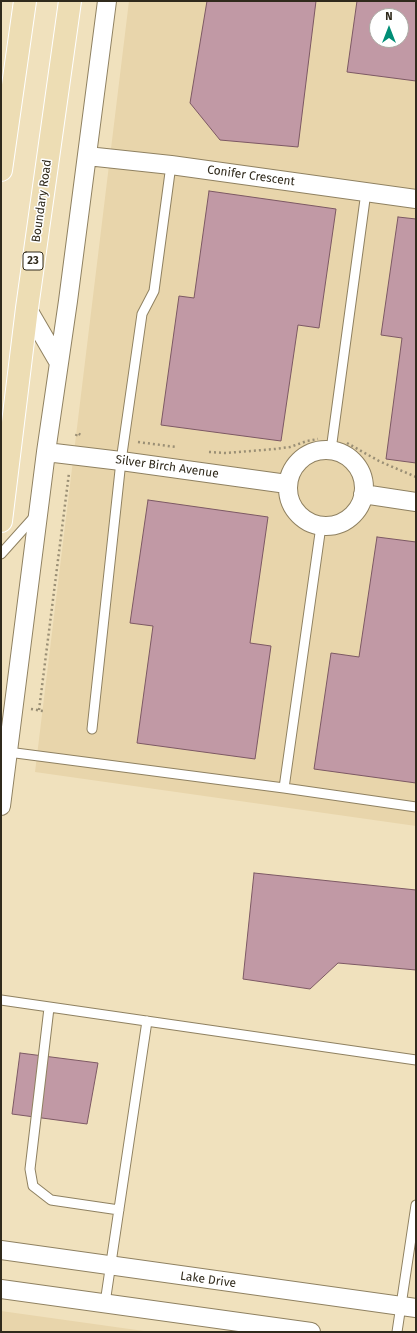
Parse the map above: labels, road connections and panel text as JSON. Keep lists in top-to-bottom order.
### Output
{
  "streets": {
    "main road": ["Boundary Road", "23"],
    "street": ["Conifer Crescent", "Silver Birch Avenue", "Lake Drive"]
  },
  "north": "top"
}
